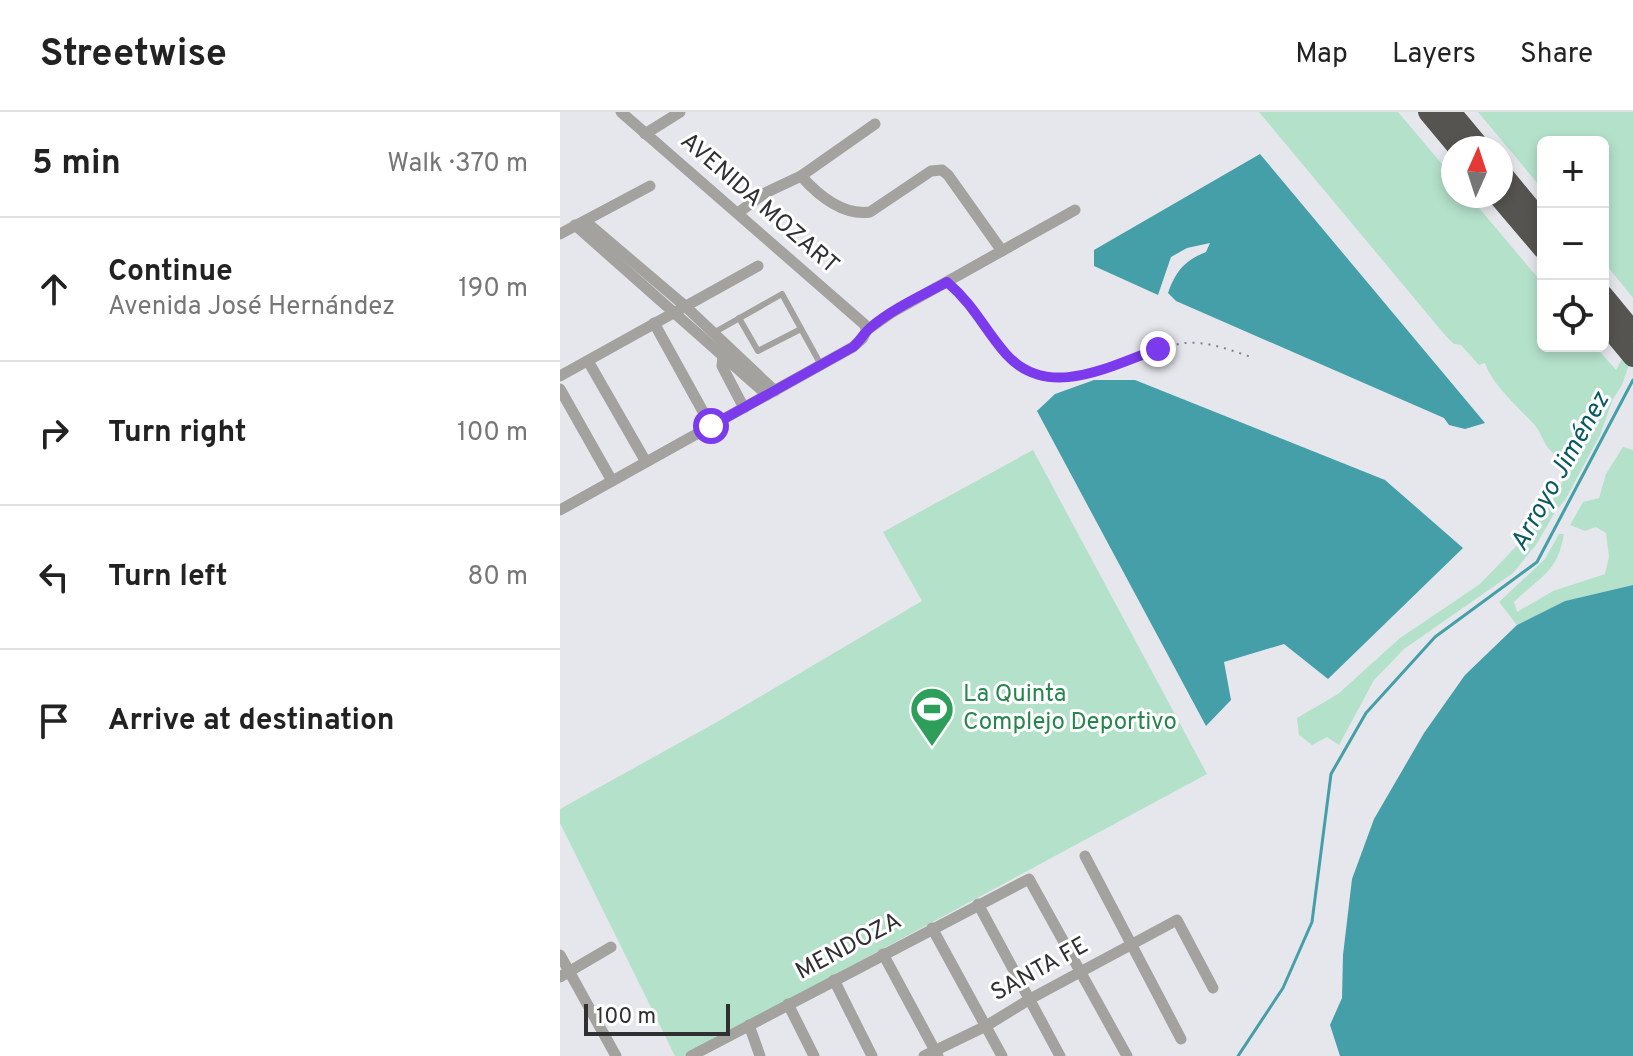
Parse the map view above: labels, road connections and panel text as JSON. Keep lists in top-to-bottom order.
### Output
{
  "streets": {
    "street": ["AVENIDA MOZART", "MENDOZA", "SANTA FE"]
  },
  "crossings": [
    ["MENDOZA", "SANTA FE"]
  ],
  "water": ["Arroyo Jiménez"],
  "places": {
    "sports": ["La Quinta Complejo Deportivo"]
  },
  "scale_bar": "100 m",
  "north": "top",
  "page": {
    "header": "Streetwise",
    "nav": ["Map", "Layers", "Share"],
    "heading": ["5 min", "Walk · 370 m"],
    "map_buttons": ["+", "−"],
    "list": [
      ["Continue", "Avenida José Hernández", "190 m"],
      ["Turn right", "100 m"],
      ["Turn left", "80 m"],
      "Arrive at destination"
    ],
    "scale": "100 m"
  }
}
